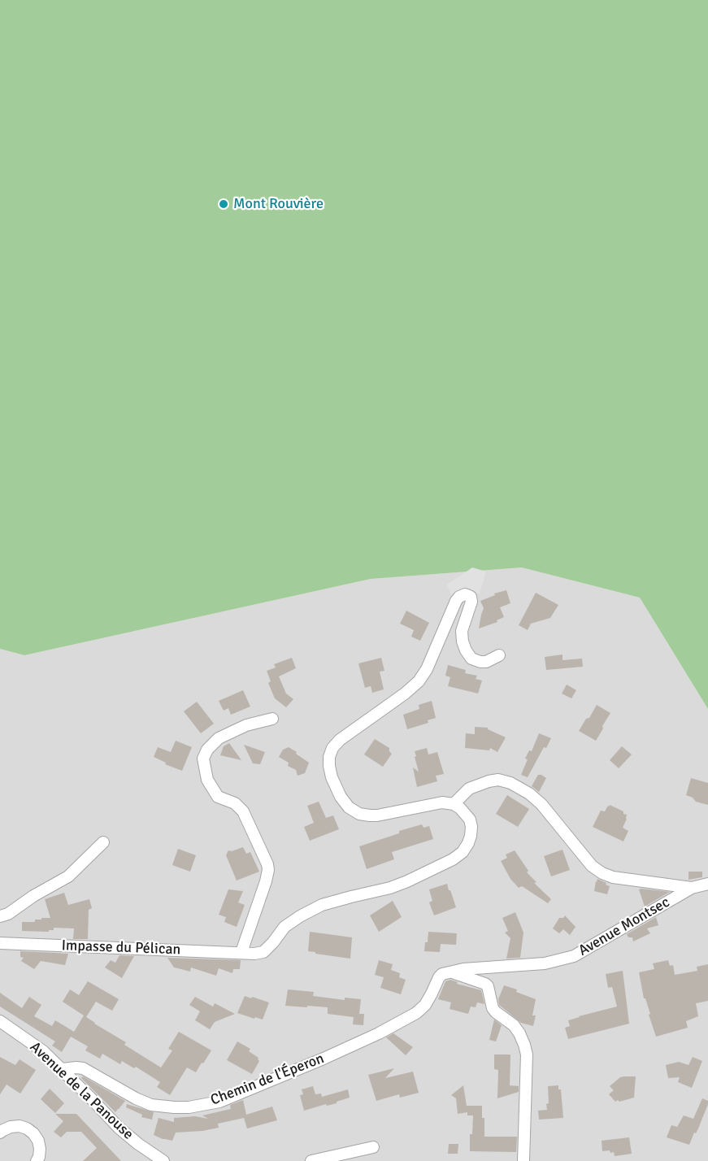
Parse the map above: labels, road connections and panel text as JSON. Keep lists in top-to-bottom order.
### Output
{
  "streets": {
    "street": [
      "Avenue Montsec",
      "Impasse du Pélican",
      "Chemin de l'Éperon",
      "Avenue de la Panouse"
    ]
  },
  "crossings": [
    ["Avenue Montsec", "Chemin de l'Éperon"],
    ["Chemin de l'Éperon", "Avenue de la Panouse"]
  ],
  "places": ["Mont Rouvière"]
}
